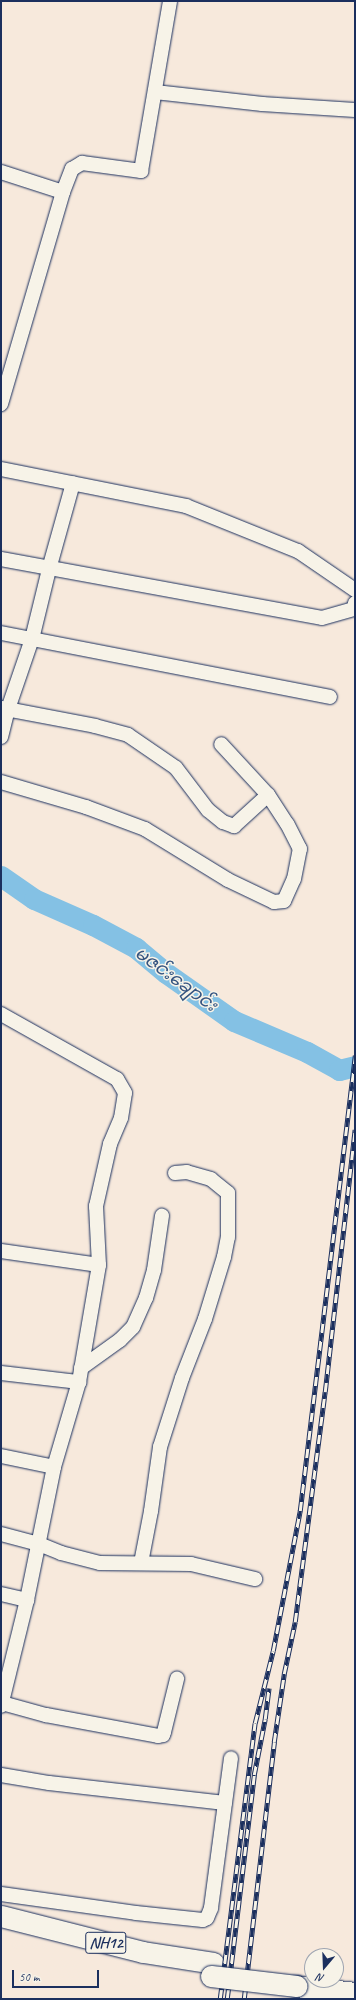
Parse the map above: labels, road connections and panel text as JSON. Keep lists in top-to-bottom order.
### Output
{
  "streets": {
    "highway": ["NH12"]
  },
  "water": ["မဇင်းချောင်း"],
  "scale_bar": "50 m",
  "north": "bottom"
}
